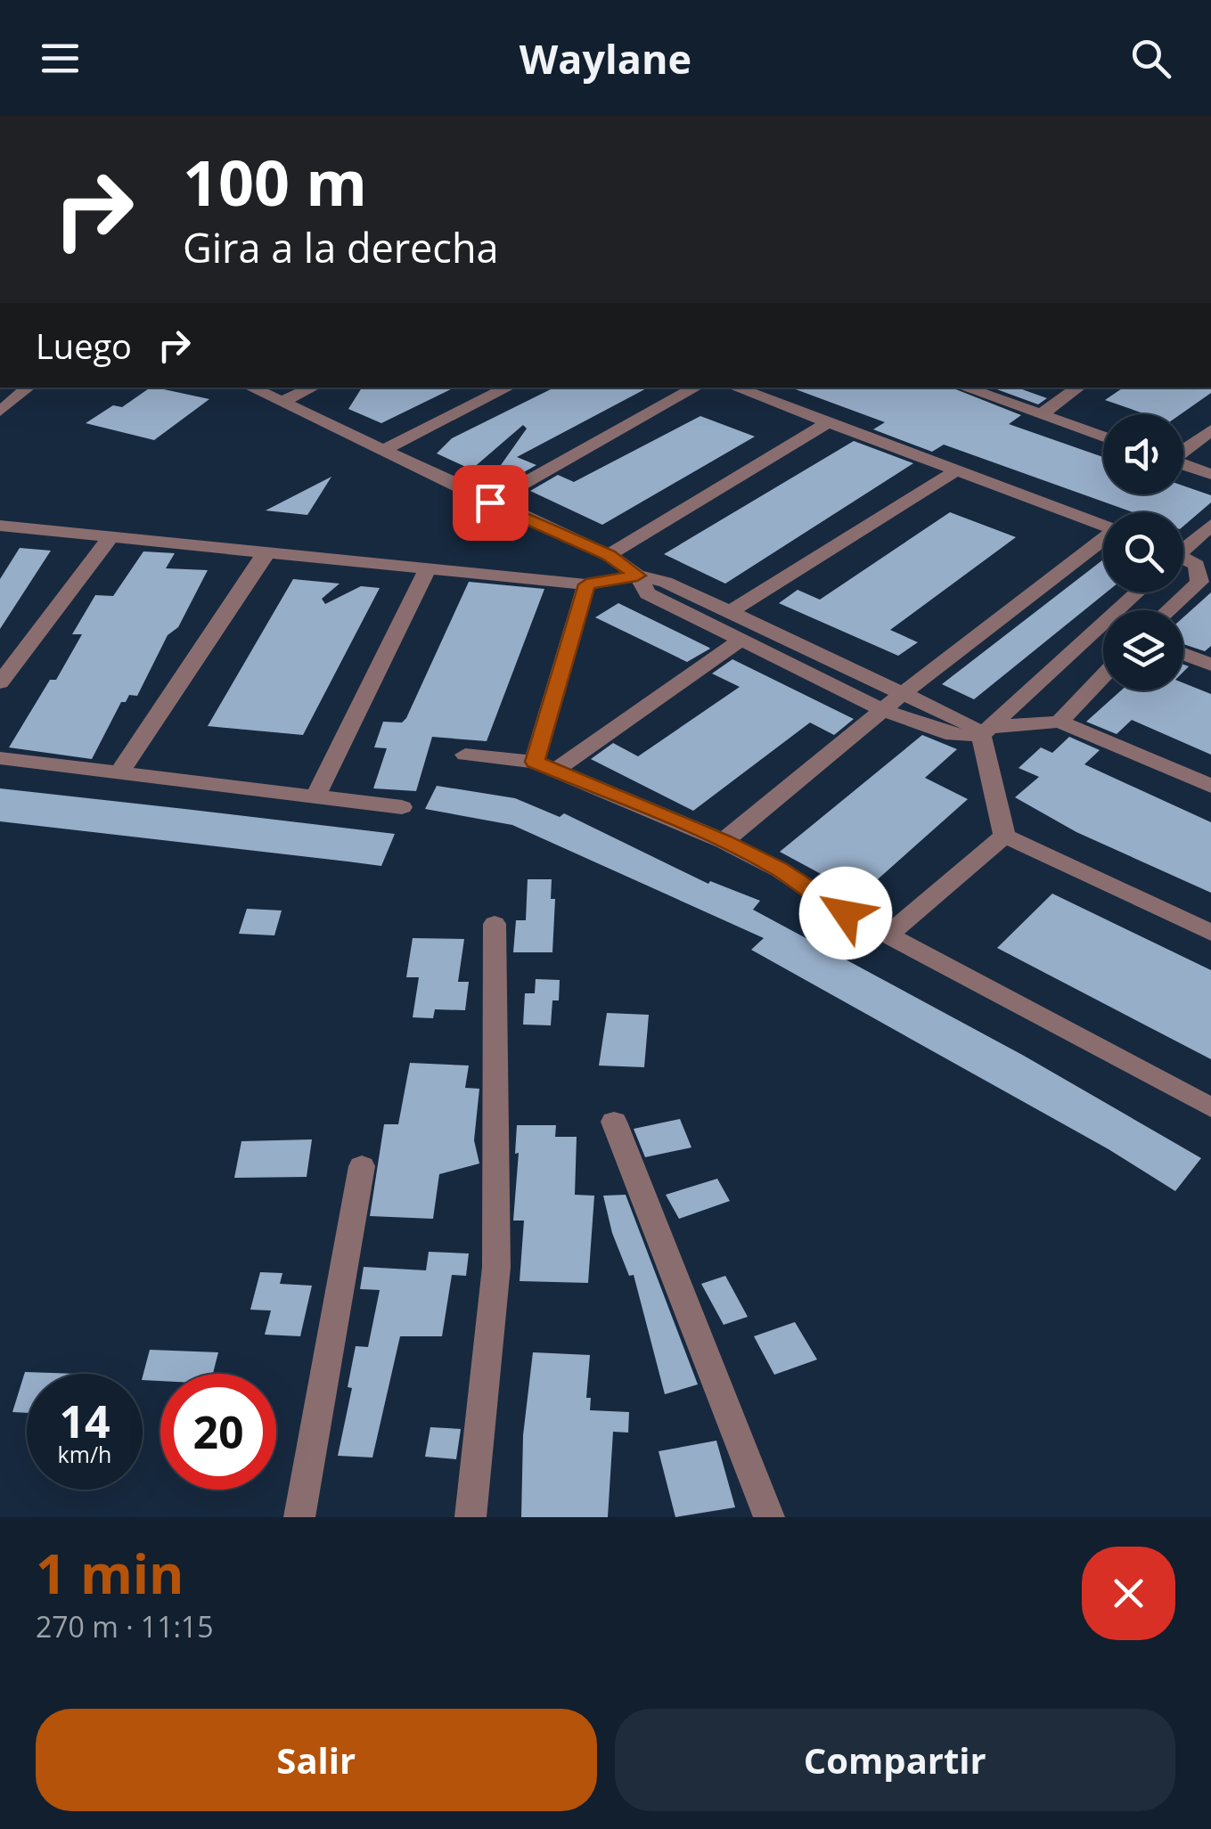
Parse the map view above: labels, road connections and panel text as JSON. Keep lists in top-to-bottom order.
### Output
{
  "page": {
    "header": "Waylane",
    "turn": ["100 m", "Gira a la derecha"],
    "then": "Luego",
    "speed": "14 km/h",
    "limit": "20",
    "heading": ["1 min", "270 m · 11:15"],
    "buttons": ["Salir", "Compartir"]
  }
}
